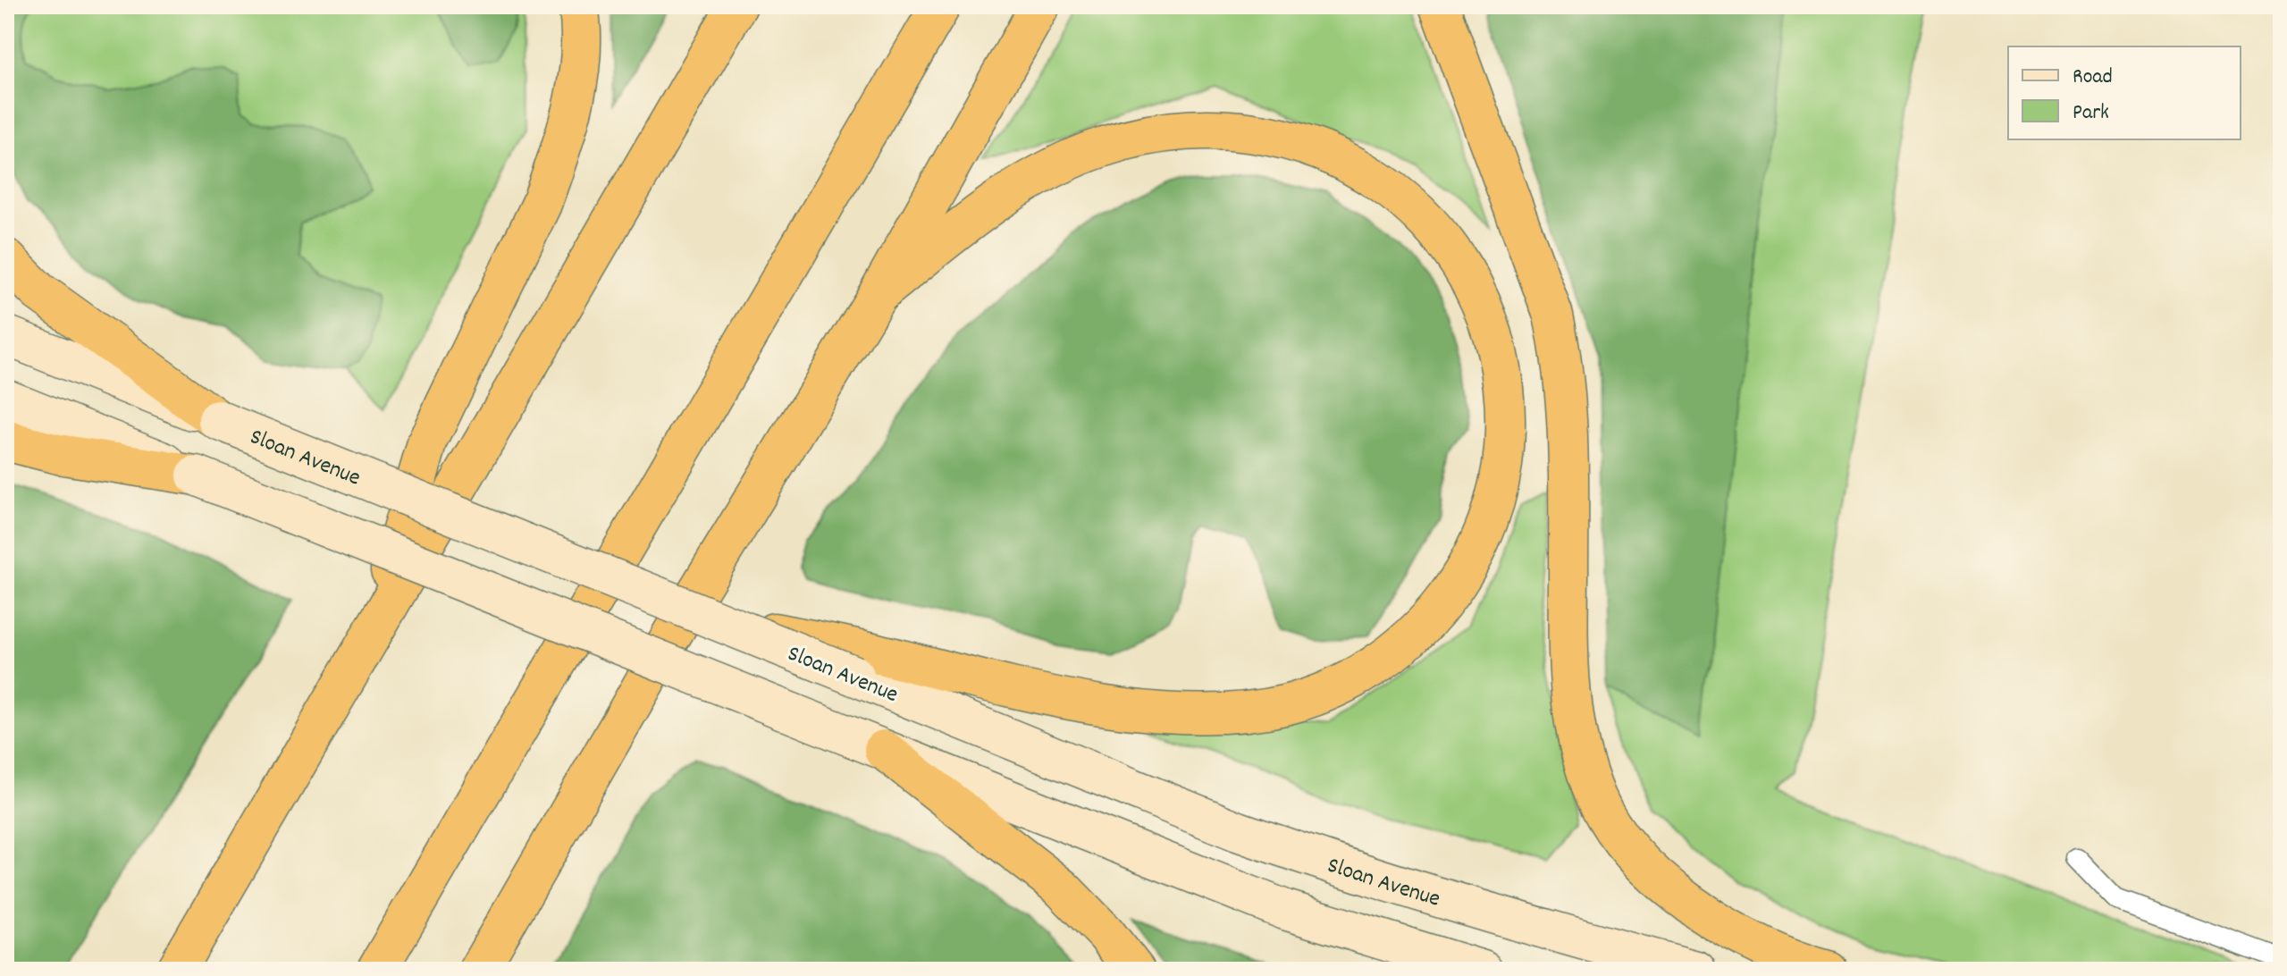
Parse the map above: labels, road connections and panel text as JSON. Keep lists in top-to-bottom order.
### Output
{
  "streets": {
    "main road": ["Sloan Avenue"]
  },
  "legend": ["Road", "Park"]
}
